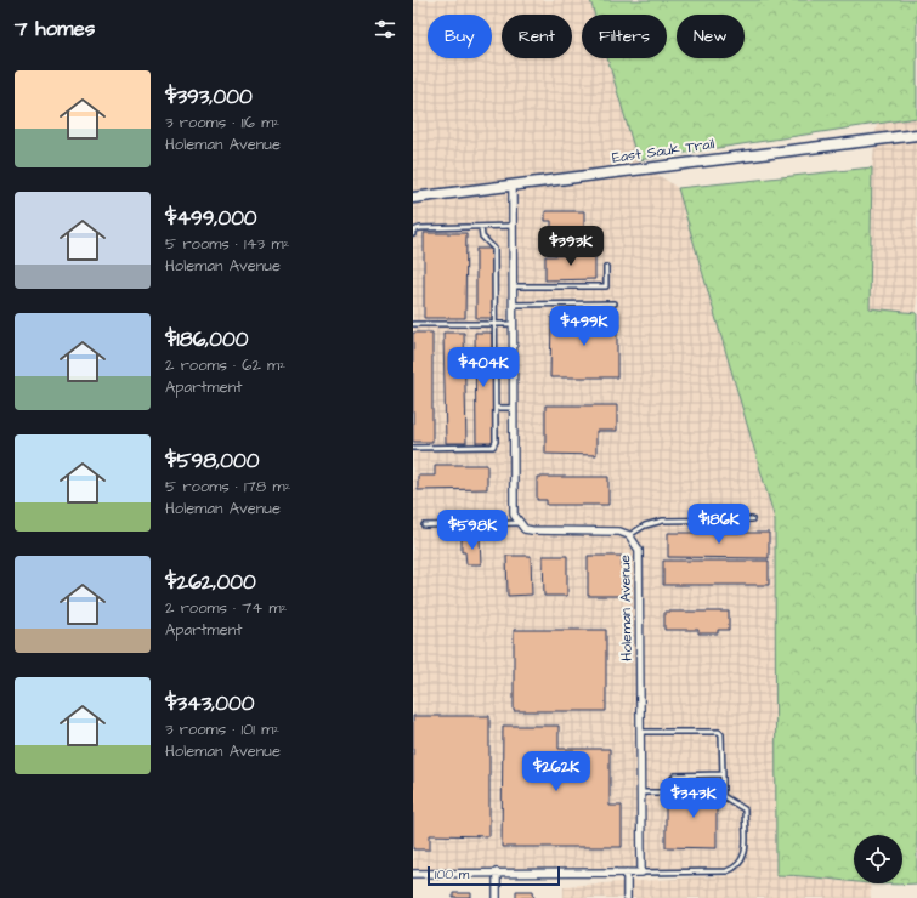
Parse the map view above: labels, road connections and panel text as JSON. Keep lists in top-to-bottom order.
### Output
{
  "streets": {
    "main road": ["East Sauk Trail"],
    "street": ["Holeman Avenue"]
  },
  "scale_bar": "100 m",
  "page": {
    "heading": "7 homes",
    "chip": [
      "Buy",
      "Rent",
      "Filters",
      "New"
    ],
    "list": [
      {
        "name": "$393,000",
        "note": "3 rooms · 116 m² · Holeman Avenue"
      },
      {
        "name": "$499,000",
        "note": "5 rooms · 143 m² · Holeman Avenue"
      },
      {
        "name": "$186,000",
        "note": "2 rooms · 62 m² · Apartment"
      },
      {
        "name": "$598,000",
        "note": "5 rooms · 178 m² · Holeman Avenue"
      },
      {
        "name": "$262,000",
        "note": "2 rooms · 74 m² · Apartment"
      },
      {
        "name": "$343,000",
        "note": "3 rooms · 101 m² · Holeman Avenue"
      }
    ],
    "price": [
      "$393K",
      "$499K",
      "$404K",
      "$186K",
      "$598K",
      "$262K",
      "$343K"
    ],
    "scale": "100 m"
  }
}
